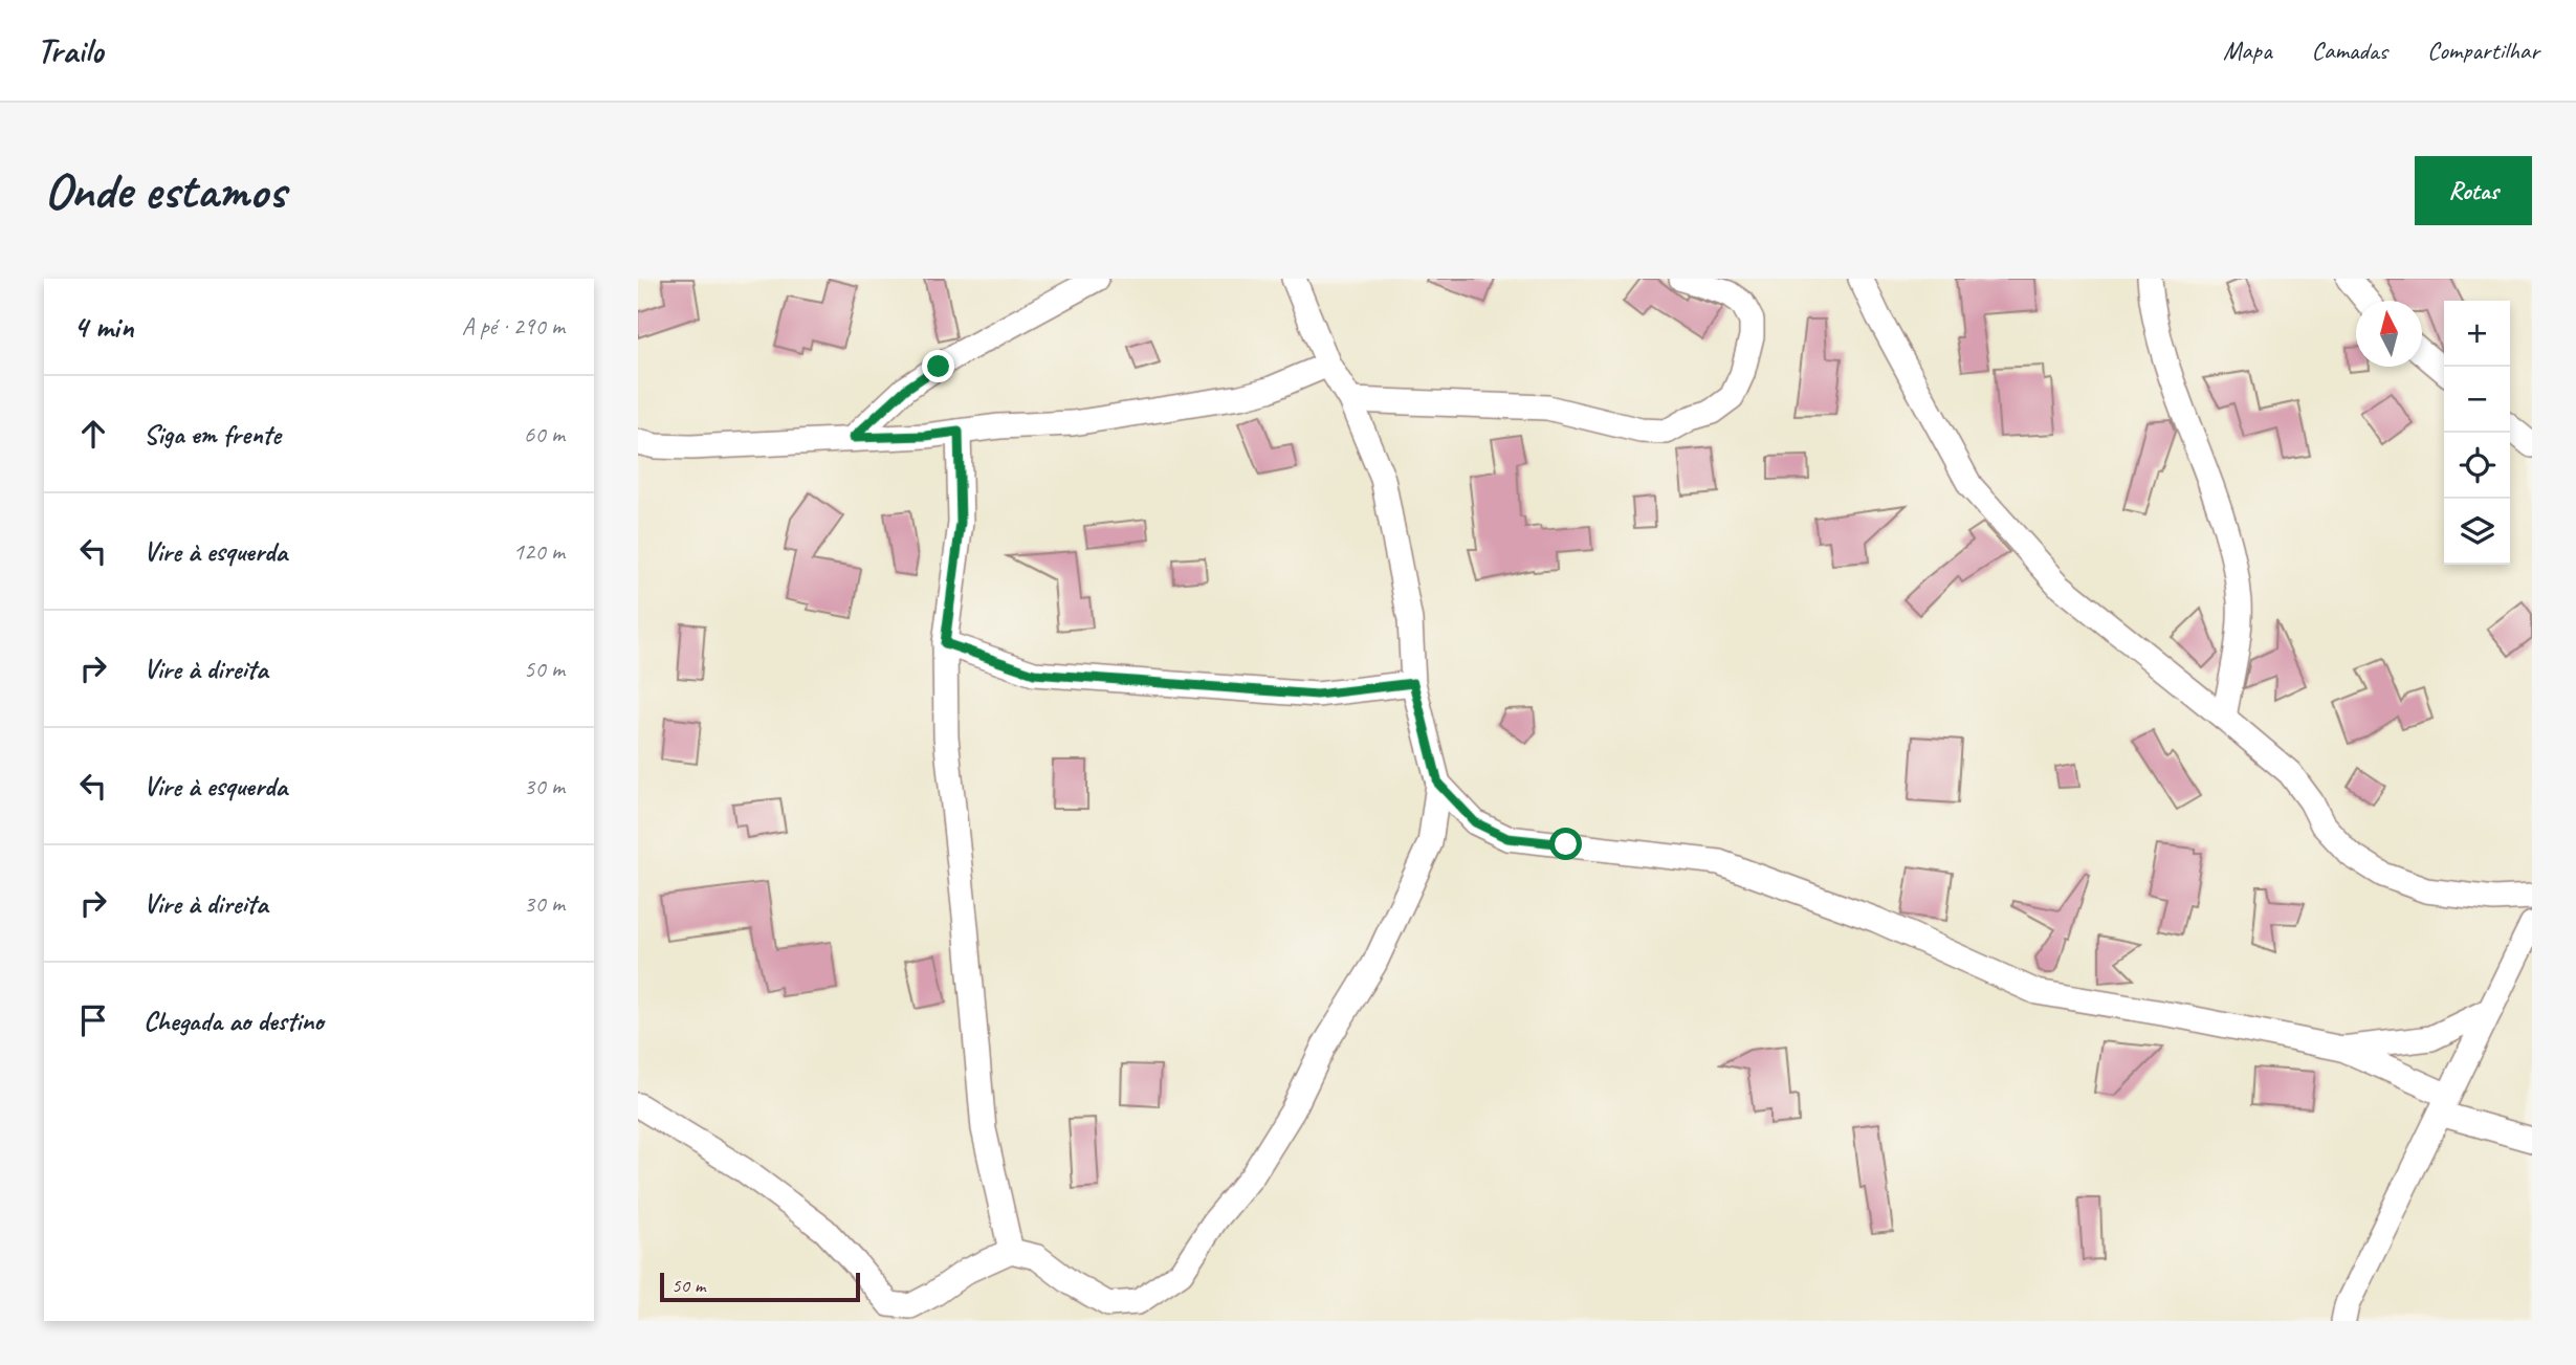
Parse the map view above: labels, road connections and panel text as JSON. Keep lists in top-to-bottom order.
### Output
{
  "scale_bar": "50 m",
  "north": "top",
  "page": {
    "header": "Trailo",
    "nav": ["Mapa", "Camadas", "Compartilhar"],
    "buttons": "Rotas",
    "title": "Onde estamos",
    "heading": ["4 min", "A pé · 290 m"],
    "map_buttons": ["+", "−"],
    "list": [
      ["Siga em frente", "60 m"],
      ["Vire à esquerda", "120 m"],
      ["Vire à direita", "50 m"],
      ["Vire à esquerda", "30 m"],
      ["Vire à direita", "30 m"],
      "Chegada ao destino"
    ],
    "scale": "50 m"
  }
}
